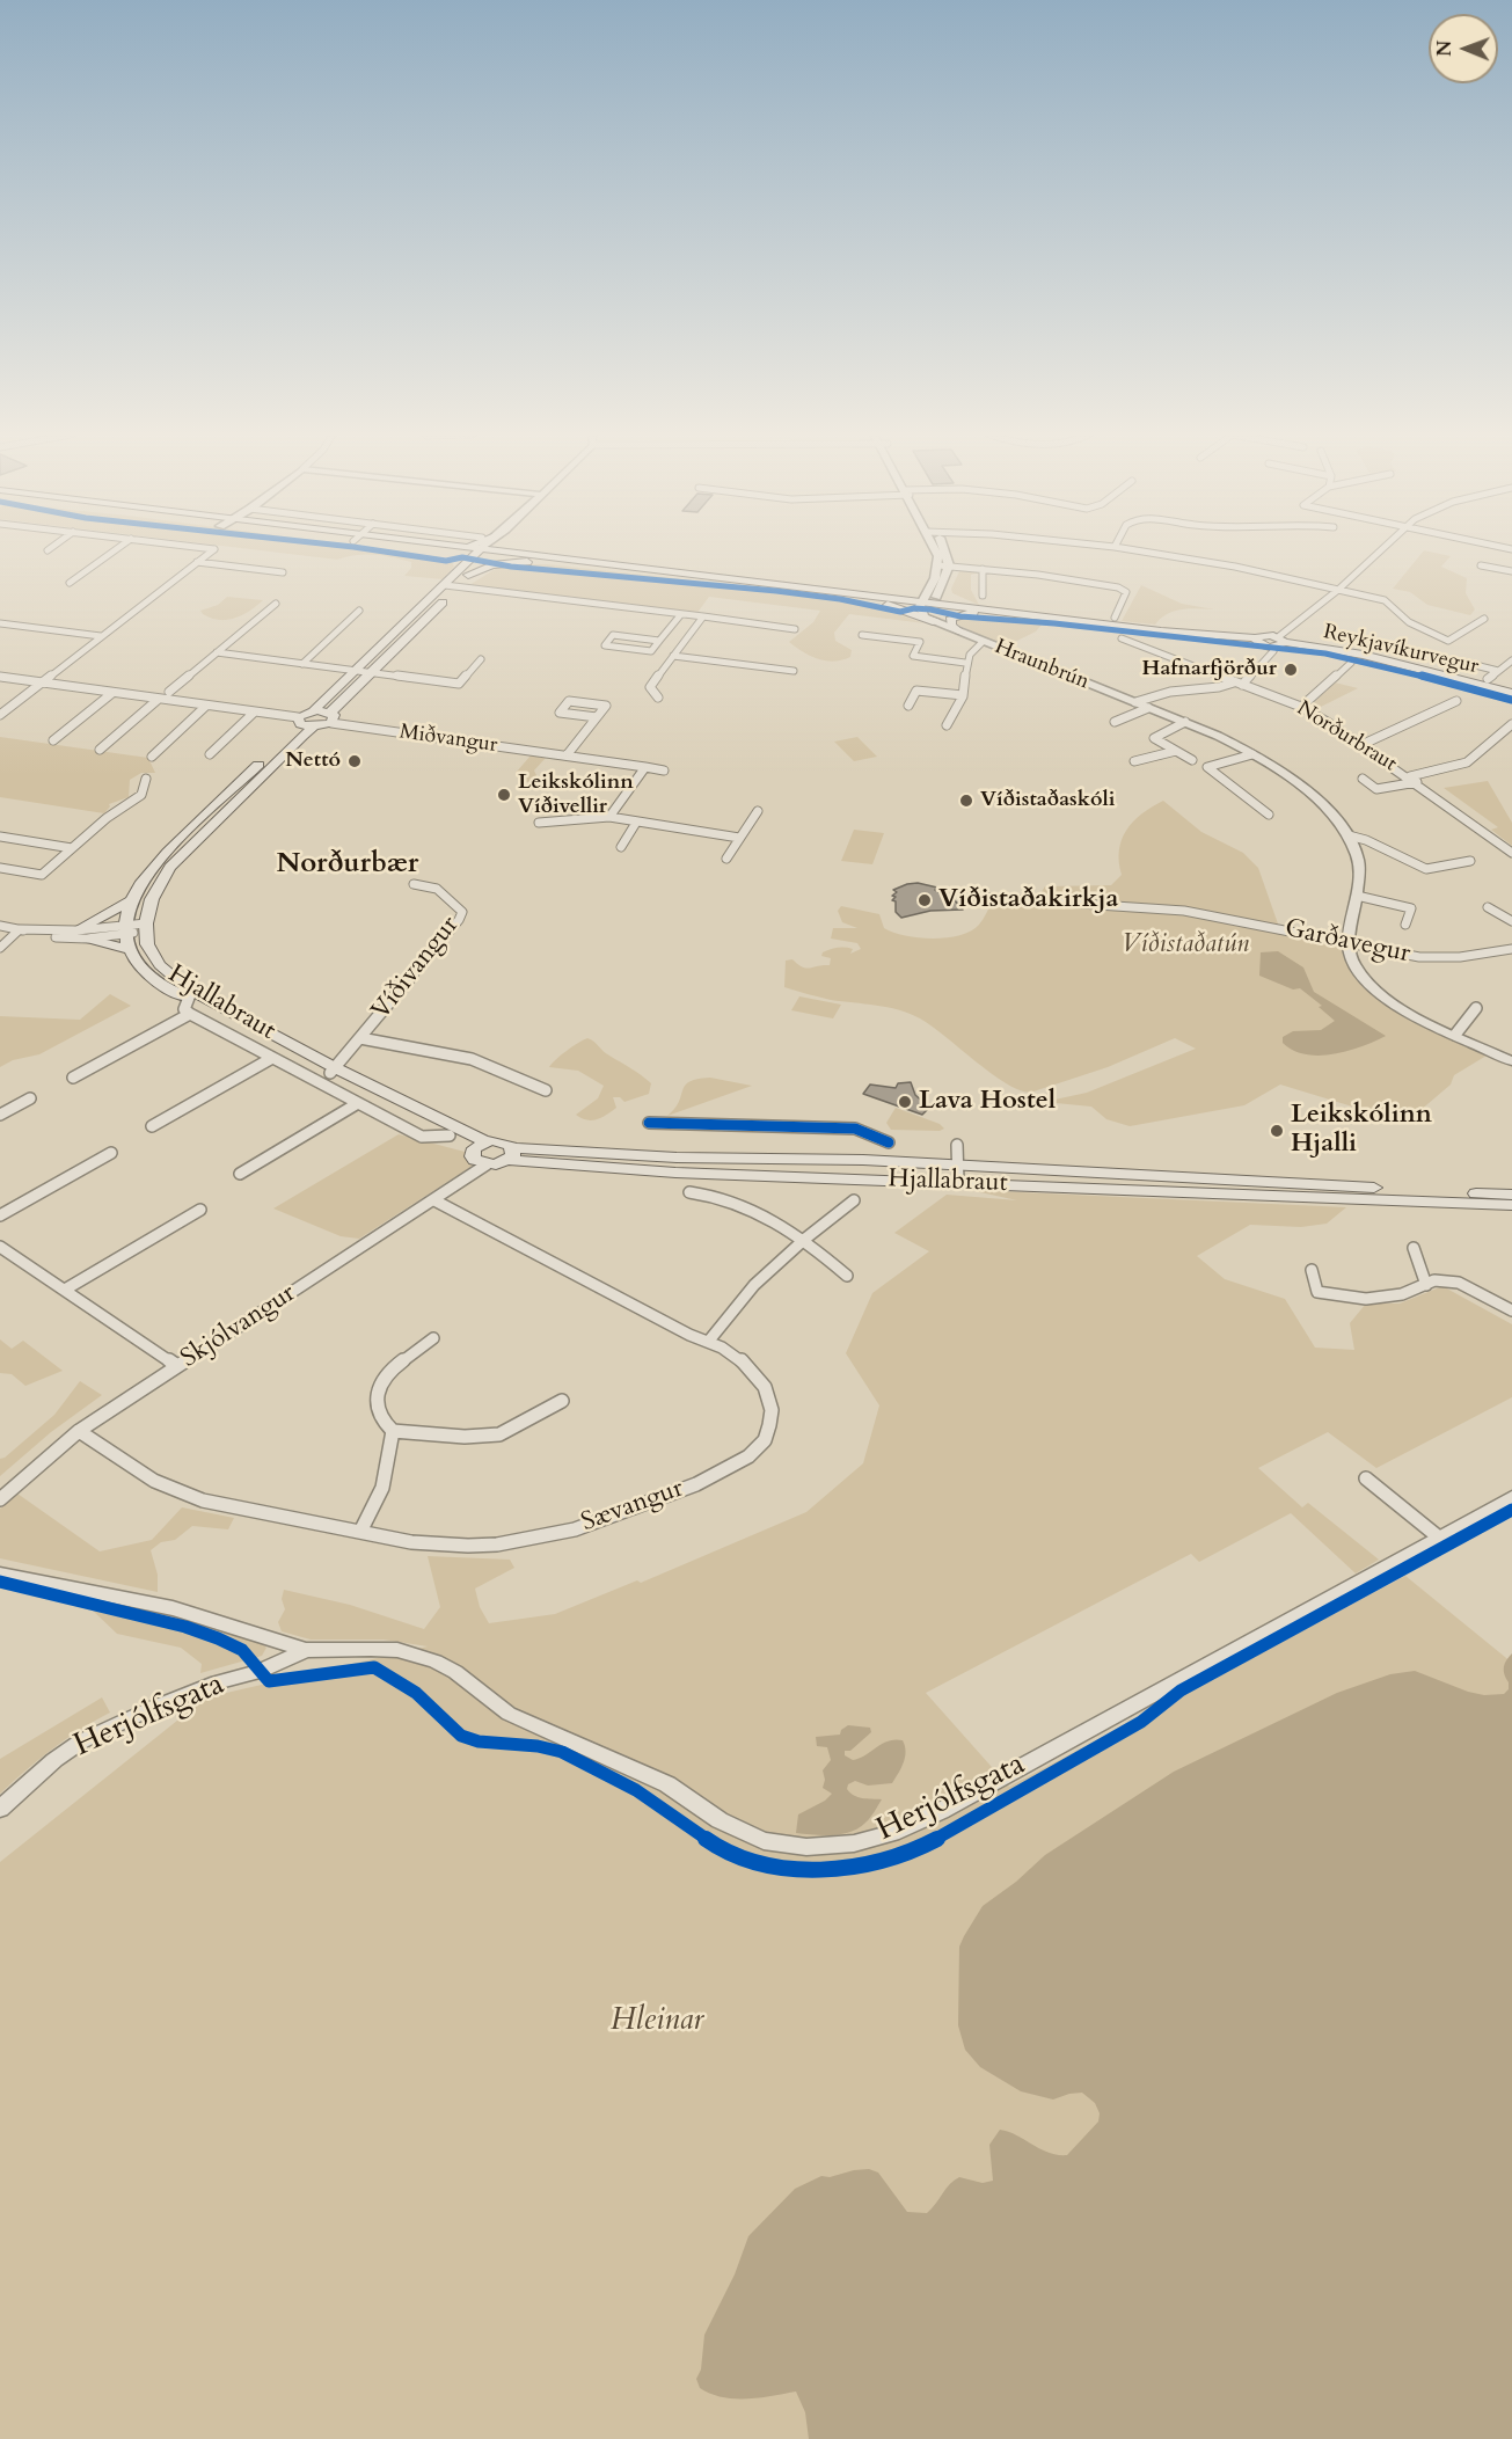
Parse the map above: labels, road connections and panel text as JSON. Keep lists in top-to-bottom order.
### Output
{
  "streets": {
    "main road": ["Reykjavíkurvegur", "Hjallabraut"],
    "street": [
      "Hraunbrún",
      "Norðurbraut",
      "Miðvangur",
      "Garðavegur",
      "Víðivangur",
      "Skjólvangur",
      "Sævangur",
      "Herjólfsgata"
    ]
  },
  "crossings": [
    ["Hraunbrún", "Norðurbraut"],
    ["Hraunbrún", "Garðavegur"],
    ["Víðivangur", "Hjallabraut"],
    ["Skjólvangur", "Sævangur"]
  ],
  "districts": ["Norðurbær"],
  "parks": ["Víðistaðatún", "Hleinar"],
  "places": [
    "Hafnarfjörður",
    "Nettó",
    "Leikskólinn Víðivellir",
    "Víðistaðaskóli",
    "Víðistaðakirkja",
    "Lava Hostel",
    "Leikskólinn Hjalli"
  ],
  "north": "left"
}
